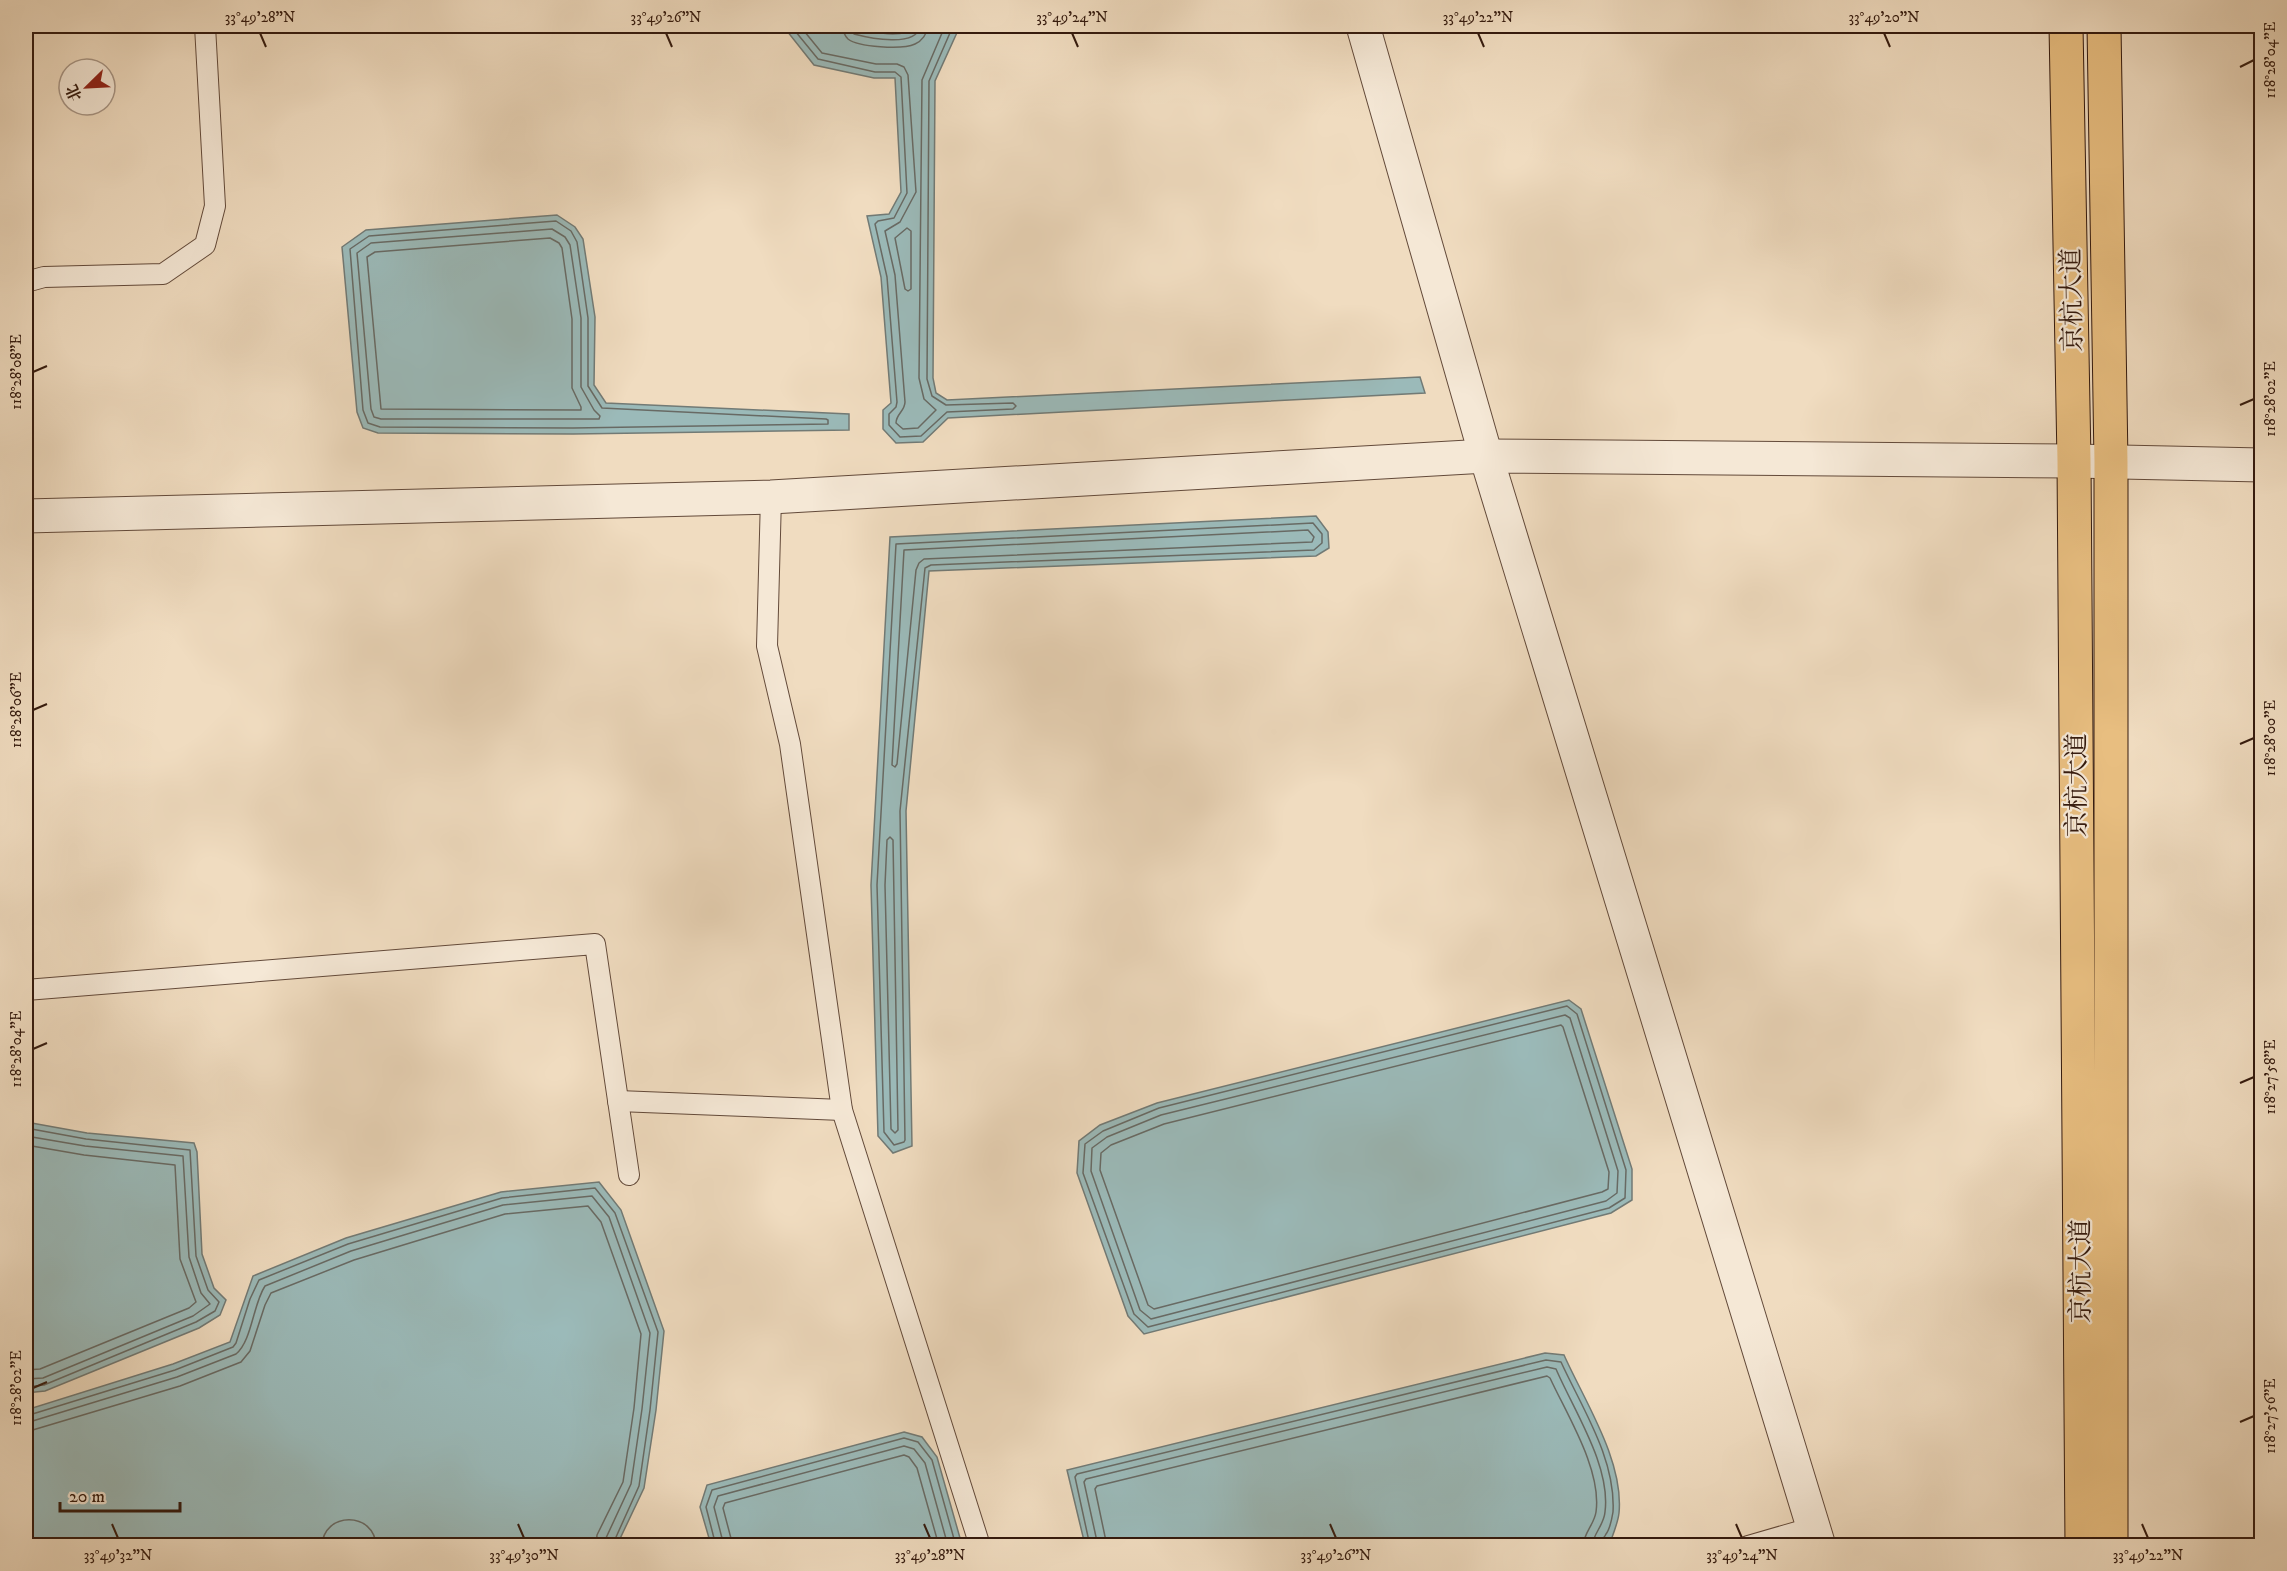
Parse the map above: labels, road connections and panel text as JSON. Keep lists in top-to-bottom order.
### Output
{
  "streets": {
    "main road": ["京杭大道"]
  },
  "scale_bar": "20 m",
  "north": "bottom left",
  "coordinates": [
    "33°49'28\"N",
    "33°49'26\"N",
    "33°49'24\"N",
    "33°49'22\"N",
    "33°49'20\"N",
    "118°28'04\"E",
    "118°28'08\"E",
    "118°28'02\"E",
    "118°28'06\"E",
    "118°28'00\"E",
    "118°27'58\"E",
    "118°27'56\"E",
    "33°49'32\"N",
    "33°49'30\"N"
  ]
}
